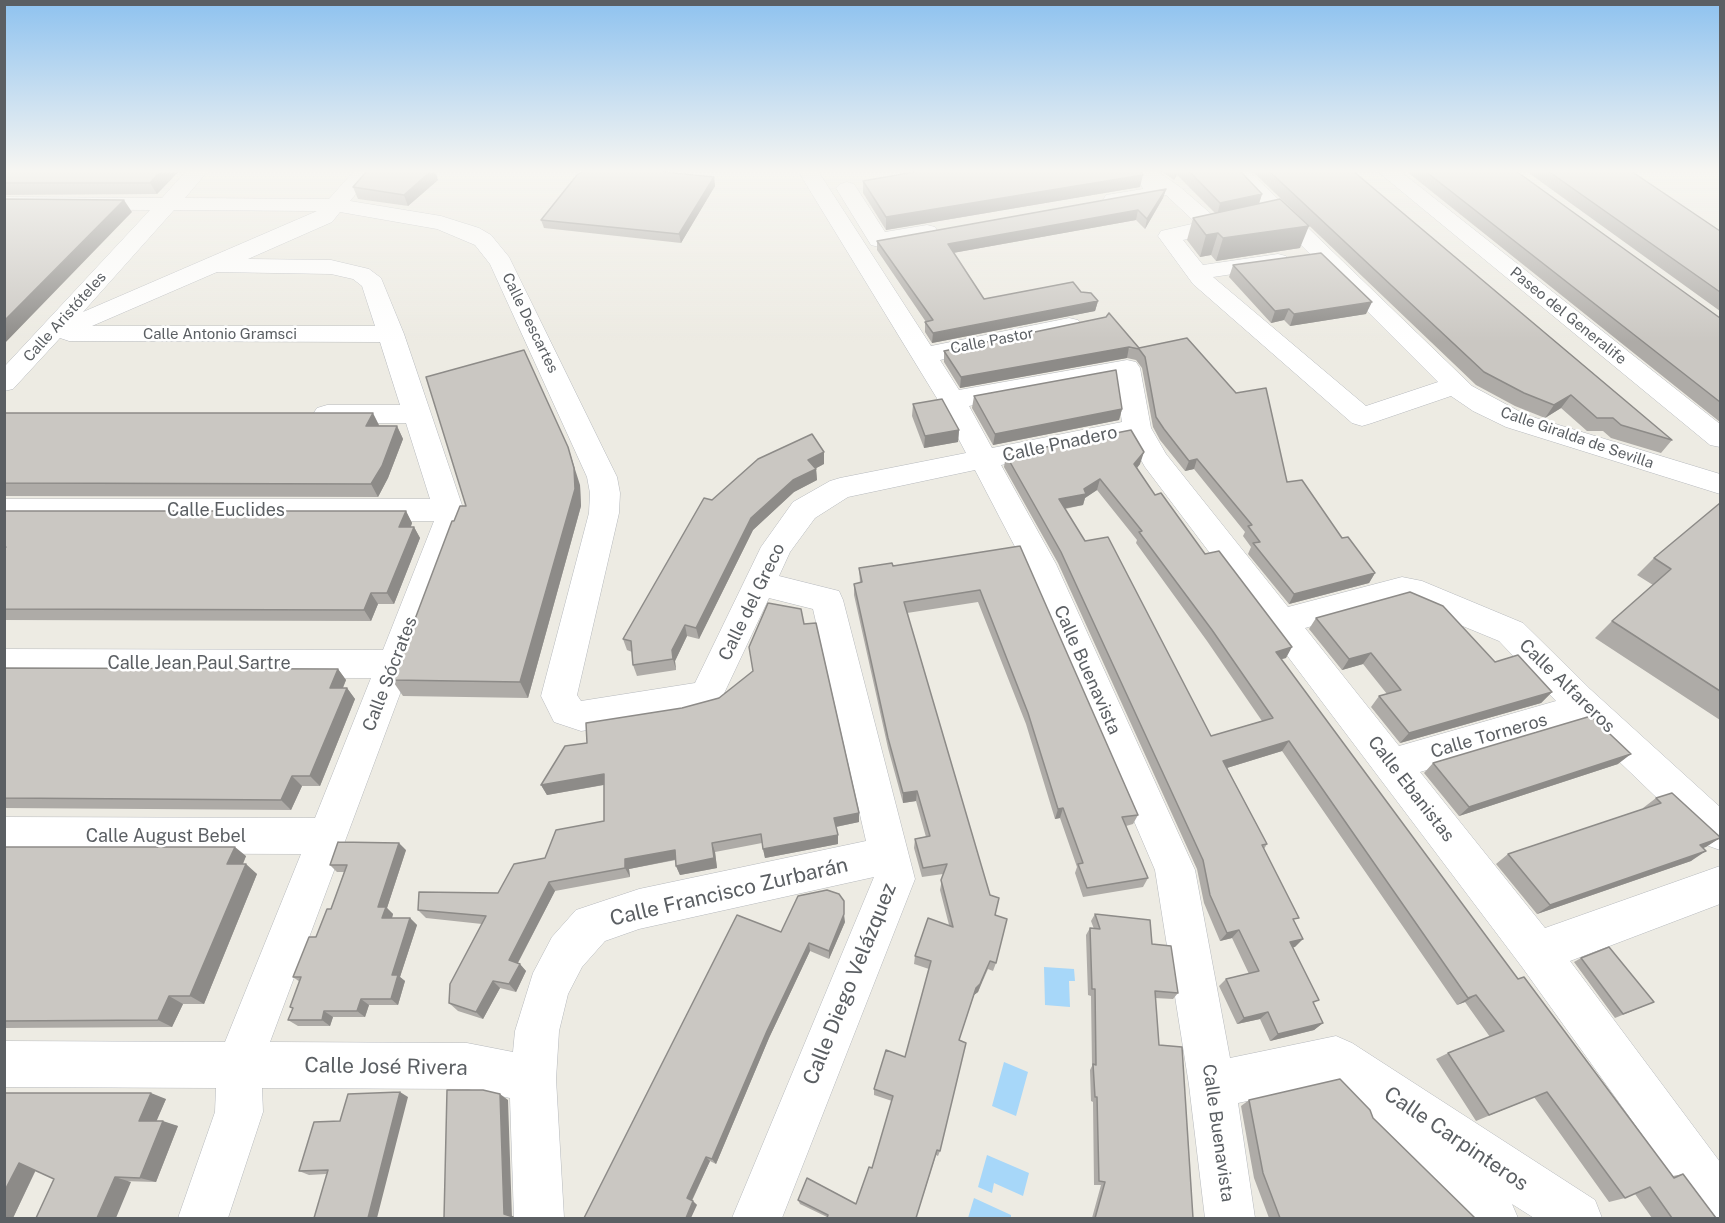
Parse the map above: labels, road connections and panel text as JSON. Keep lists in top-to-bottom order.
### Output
{
  "streets": {
    "street": [
      "Paseo del Generalife",
      "Calle Aristóteles",
      "Calle Descartes",
      "Calle Antonio Gramsci",
      "Calle Pastor",
      "Calle Giralda de Sevilla",
      "Calle Pnadero",
      "Calle Euclides",
      "Calle del Greco",
      "Calle Jean Paul Sartre",
      "Calle Buenavista",
      "Calle Sócrates",
      "Calle Alfareros",
      "Calle Torneros",
      "Calle Ebanistas",
      "Calle August Bebel",
      "Calle Francisco Zurbarán",
      "Calle Diego Velázquez",
      "Calle José Rivera",
      "Calle Carpinteros"
    ]
  },
  "crossings": [
    ["Calle Aristóteles", "Calle Antonio Gramsci"],
    ["Calle Descartes", "Calle del Greco"],
    ["Calle Antonio Gramsci", "Calle Sócrates"],
    ["Calle Pastor", "Calle Buenavista"],
    ["Calle Pnadero", "Calle del Greco"],
    ["Calle Pnadero", "Calle Buenavista"],
    ["Calle Pnadero", "Calle Ebanistas"],
    ["Calle Euclides", "Calle Sócrates"],
    ["Calle del Greco", "Calle Buenavista"],
    ["Calle del Greco", "Calle Diego Velázquez"],
    ["Calle Jean Paul Sartre", "Calle Sócrates"],
    ["Calle Buenavista", "Calle Ebanistas"],
    ["Calle Sócrates", "Calle August Bebel"],
    ["Calle Sócrates", "Calle José Rivera"],
    ["Calle Alfareros", "Calle Torneros"],
    ["Calle Alfareros", "Calle Ebanistas"],
    ["Calle Torneros", "Calle Ebanistas"],
    ["Calle Francisco Zurbarán", "Calle Diego Velázquez"],
    ["Calle Francisco Zurbarán", "Calle José Rivera"]
  ]
}
